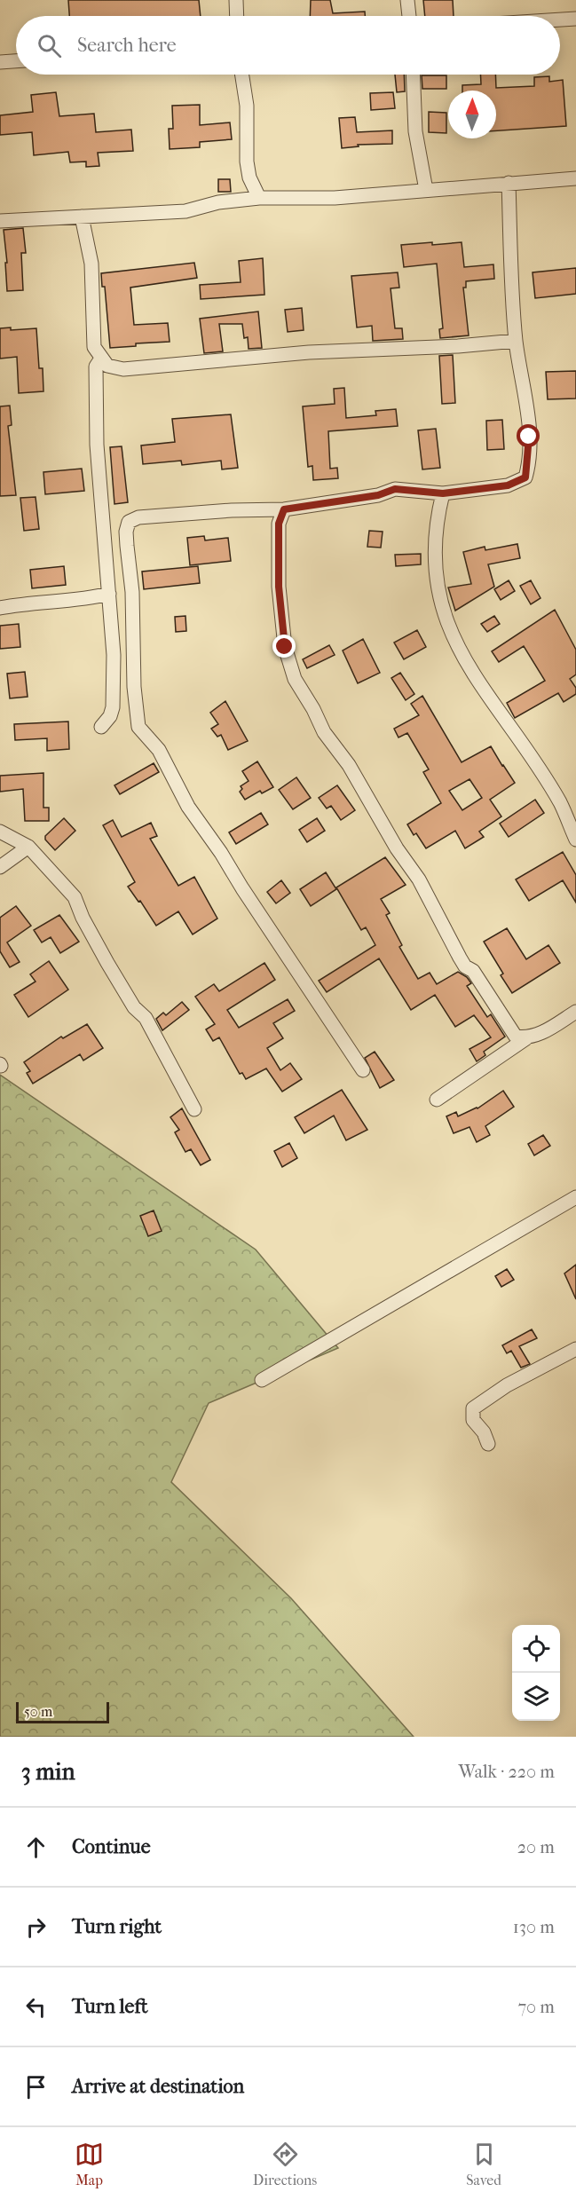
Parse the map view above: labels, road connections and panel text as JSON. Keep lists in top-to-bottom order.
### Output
{
  "scale_bar": "50 m",
  "north": "top",
  "page": {
    "search": "Search here",
    "scale": "50 m",
    "heading": ["3 min", "Walk · 220 m"],
    "list": [
      ["Continue", "20 m"],
      ["Turn right", "130 m"],
      ["Turn left", "70 m"],
      "Arrive at destination"
    ],
    "nav": ["Map", "Directions", "Saved"]
  }
}
